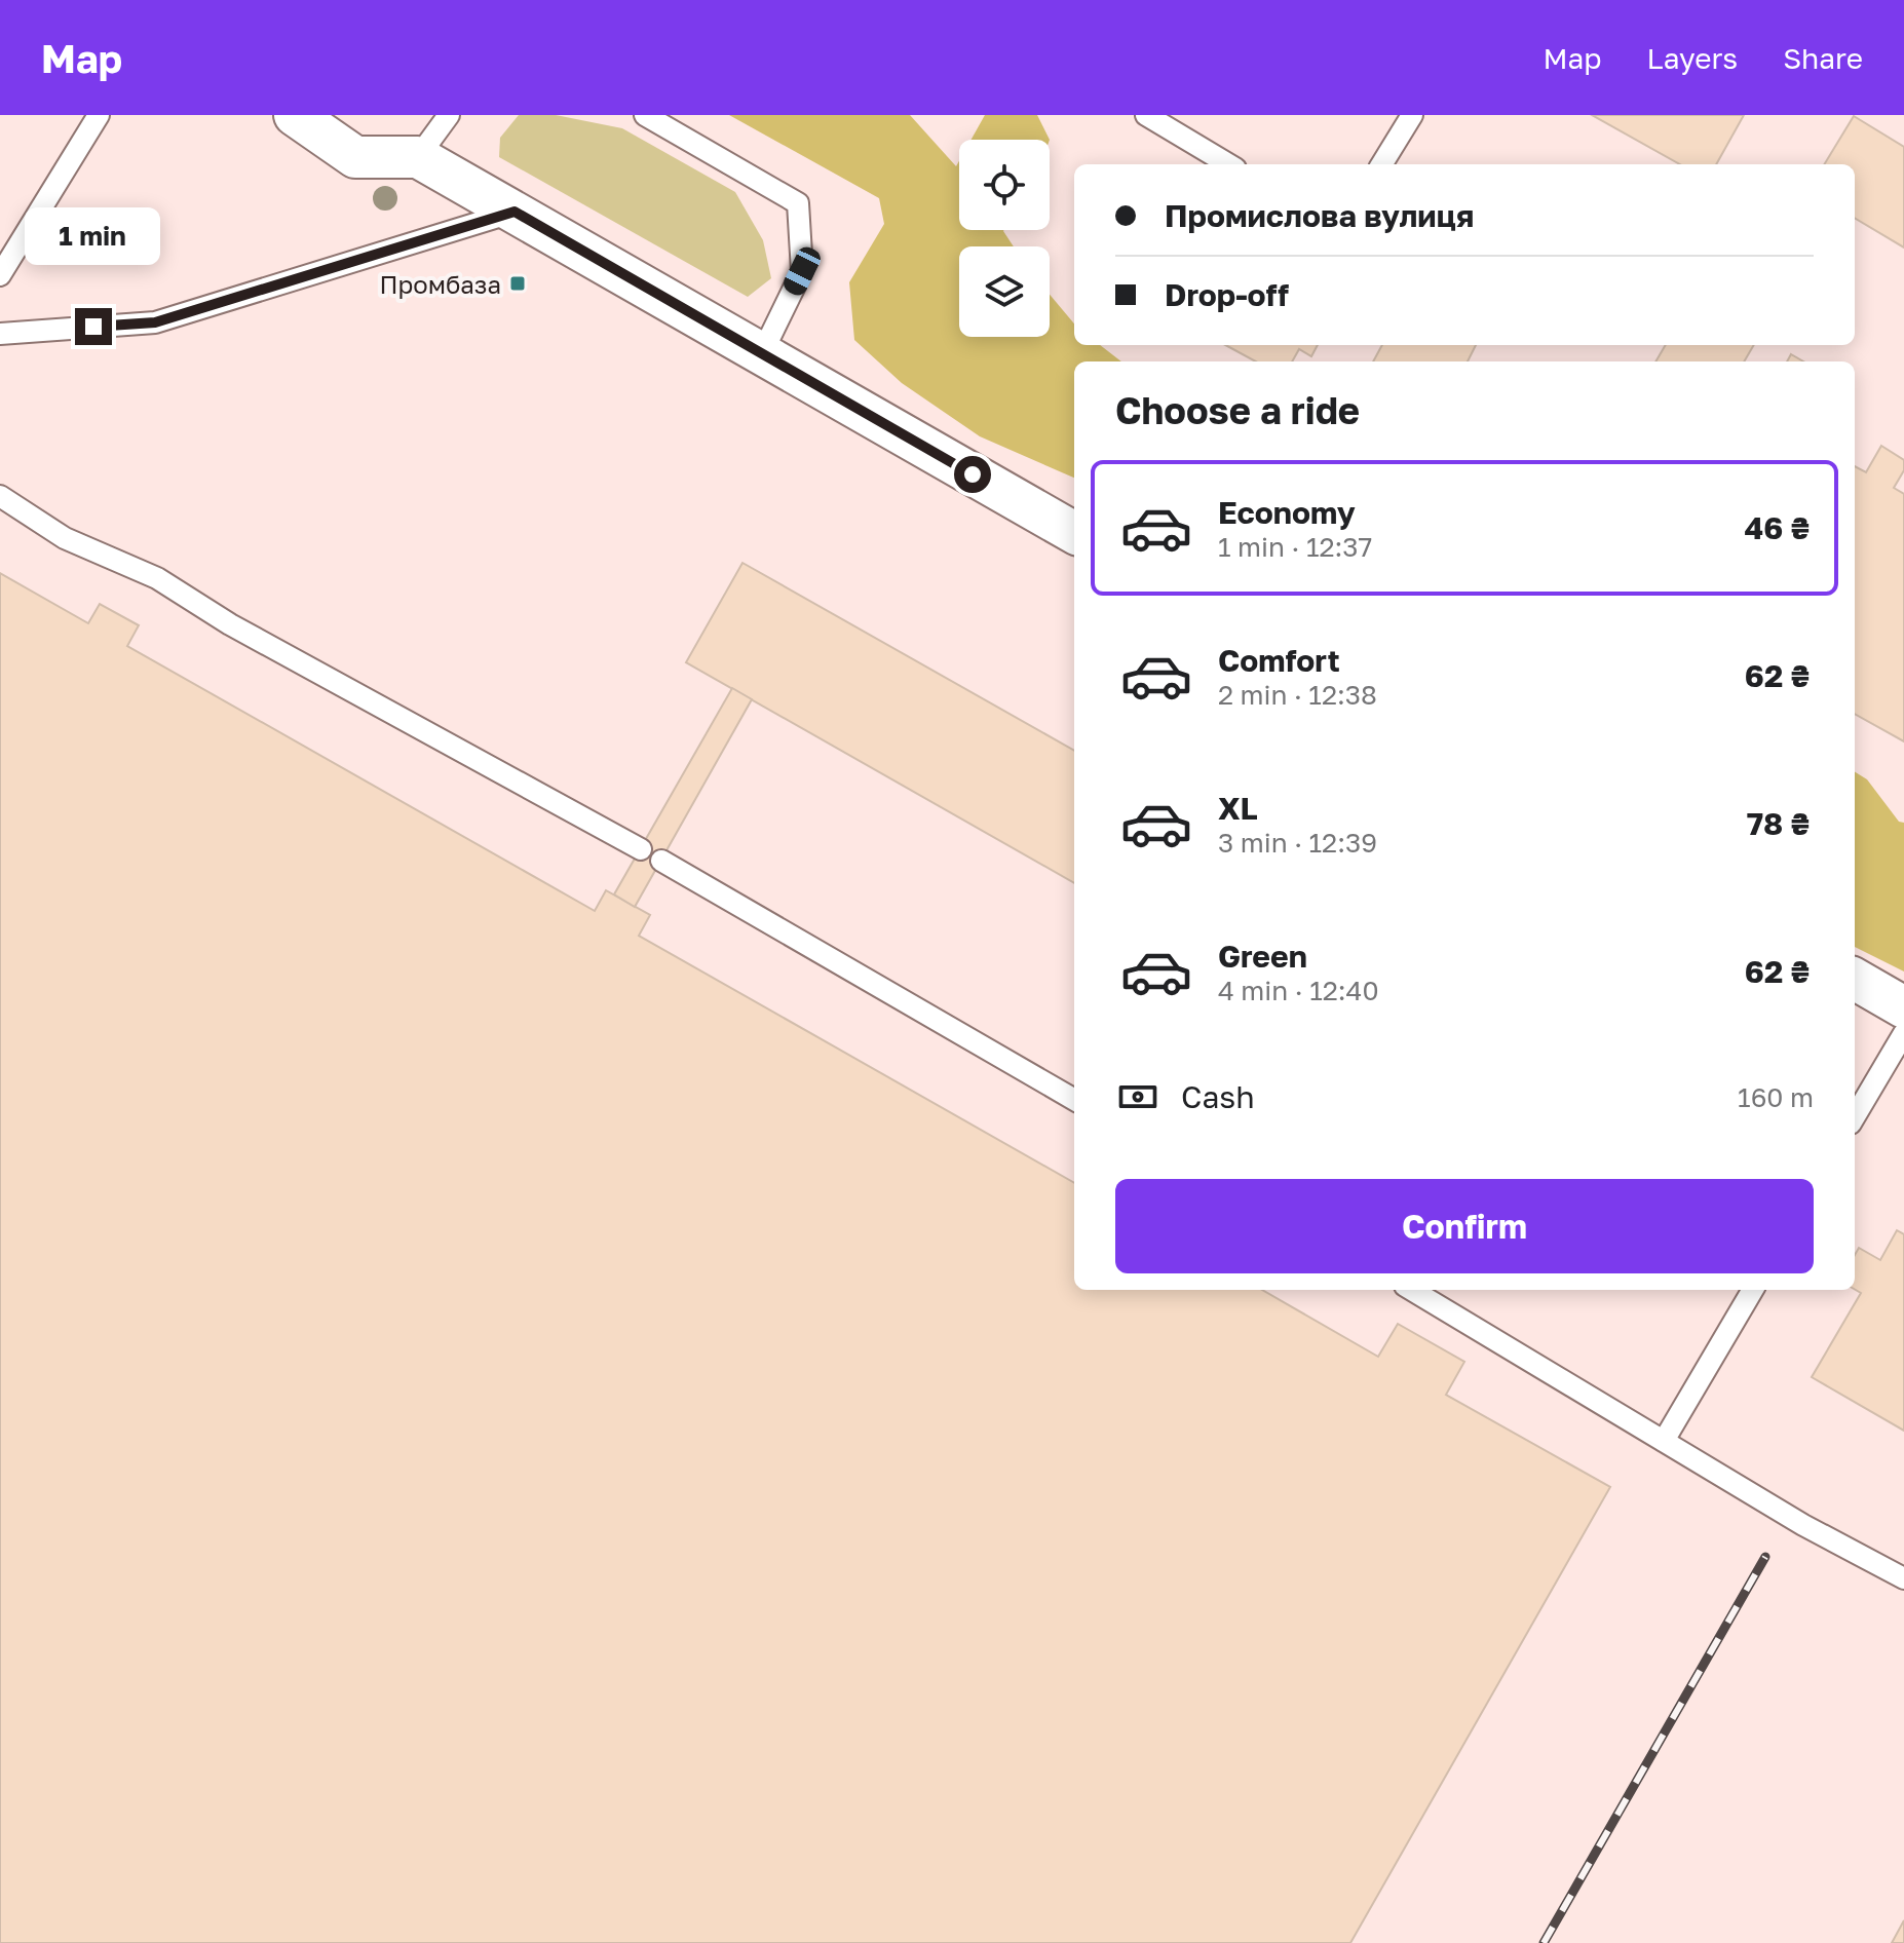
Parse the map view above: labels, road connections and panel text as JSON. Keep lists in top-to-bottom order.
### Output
{
  "places": {
    "transit": ["Промбаза"]
  },
  "page": {
    "header": "Map",
    "nav": ["Map", "Layers", "Share"],
    "banner": ["Промислова вулиця", "Drop-off"],
    "bubble": "1 min",
    "heading": "Choose a ride",
    "list": [
      {
        "name": "Economy",
        "note": "1 min · 12:37",
        "value": "46 ₴"
      },
      {
        "name": "Comfort",
        "note": "2 min · 12:38",
        "value": "62 ₴"
      },
      {
        "name": "XL",
        "note": "3 min · 12:39",
        "value": "78 ₴"
      },
      {
        "name": "Green",
        "note": "4 min · 12:40",
        "value": "62 ₴"
      }
    ],
    "pay": ["Cash", "160 m"],
    "buttons": "Confirm"
  }
}
